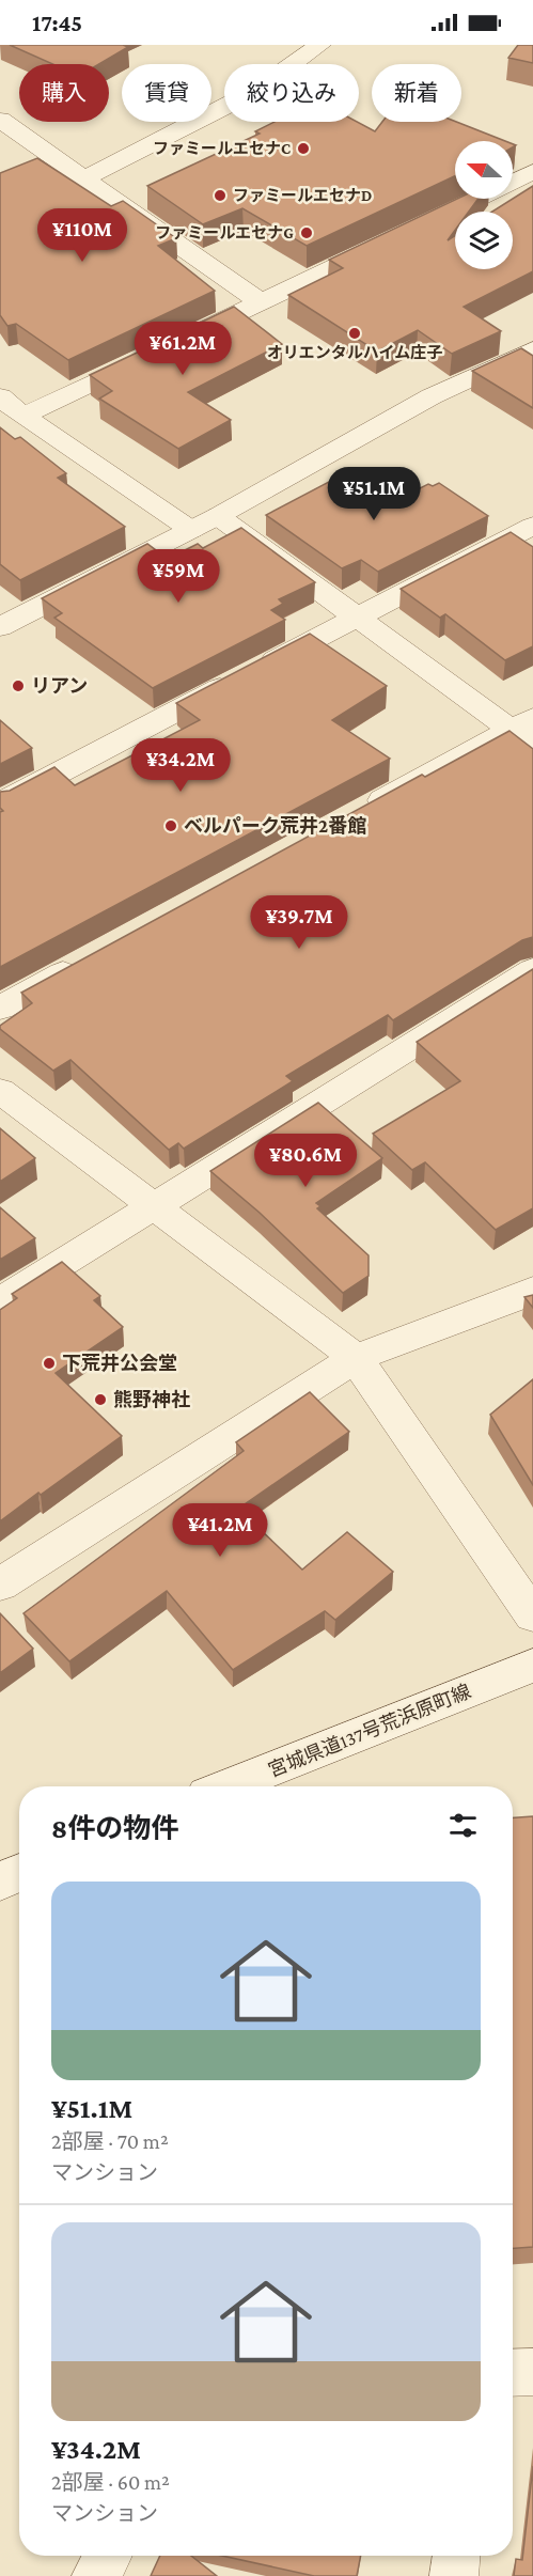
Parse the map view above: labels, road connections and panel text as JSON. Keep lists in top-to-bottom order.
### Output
{
  "streets": {
    "street": ["宮城県道137号荒浜原町線"]
  },
  "places": [
    "ファミールエセナC",
    "ファミールエセナD",
    "ファミールエセナG",
    "オリエンタルハイム庄子",
    "リアン",
    "ベルパーク荒井2番館",
    "下荒井公会堂",
    "熊野神社"
  ],
  "north": "left",
  "page": {
    "status": "17:45",
    "chip": [
      "購入",
      "賃貸",
      "絞り込み",
      "新着"
    ],
    "price": [
      "¥110M",
      "¥61.2M",
      "¥51.1M",
      "¥59M",
      "¥34.2M",
      "¥39.7M",
      "¥80.6M",
      "¥41.2M"
    ],
    "heading": "8件の物件",
    "list": [
      {
        "name": "¥51.1M",
        "note": "2部屋 · 70 m² · マンション"
      },
      {
        "name": "¥34.2M",
        "note": "2部屋 · 60 m² · マンション"
      }
    ]
  }
}
